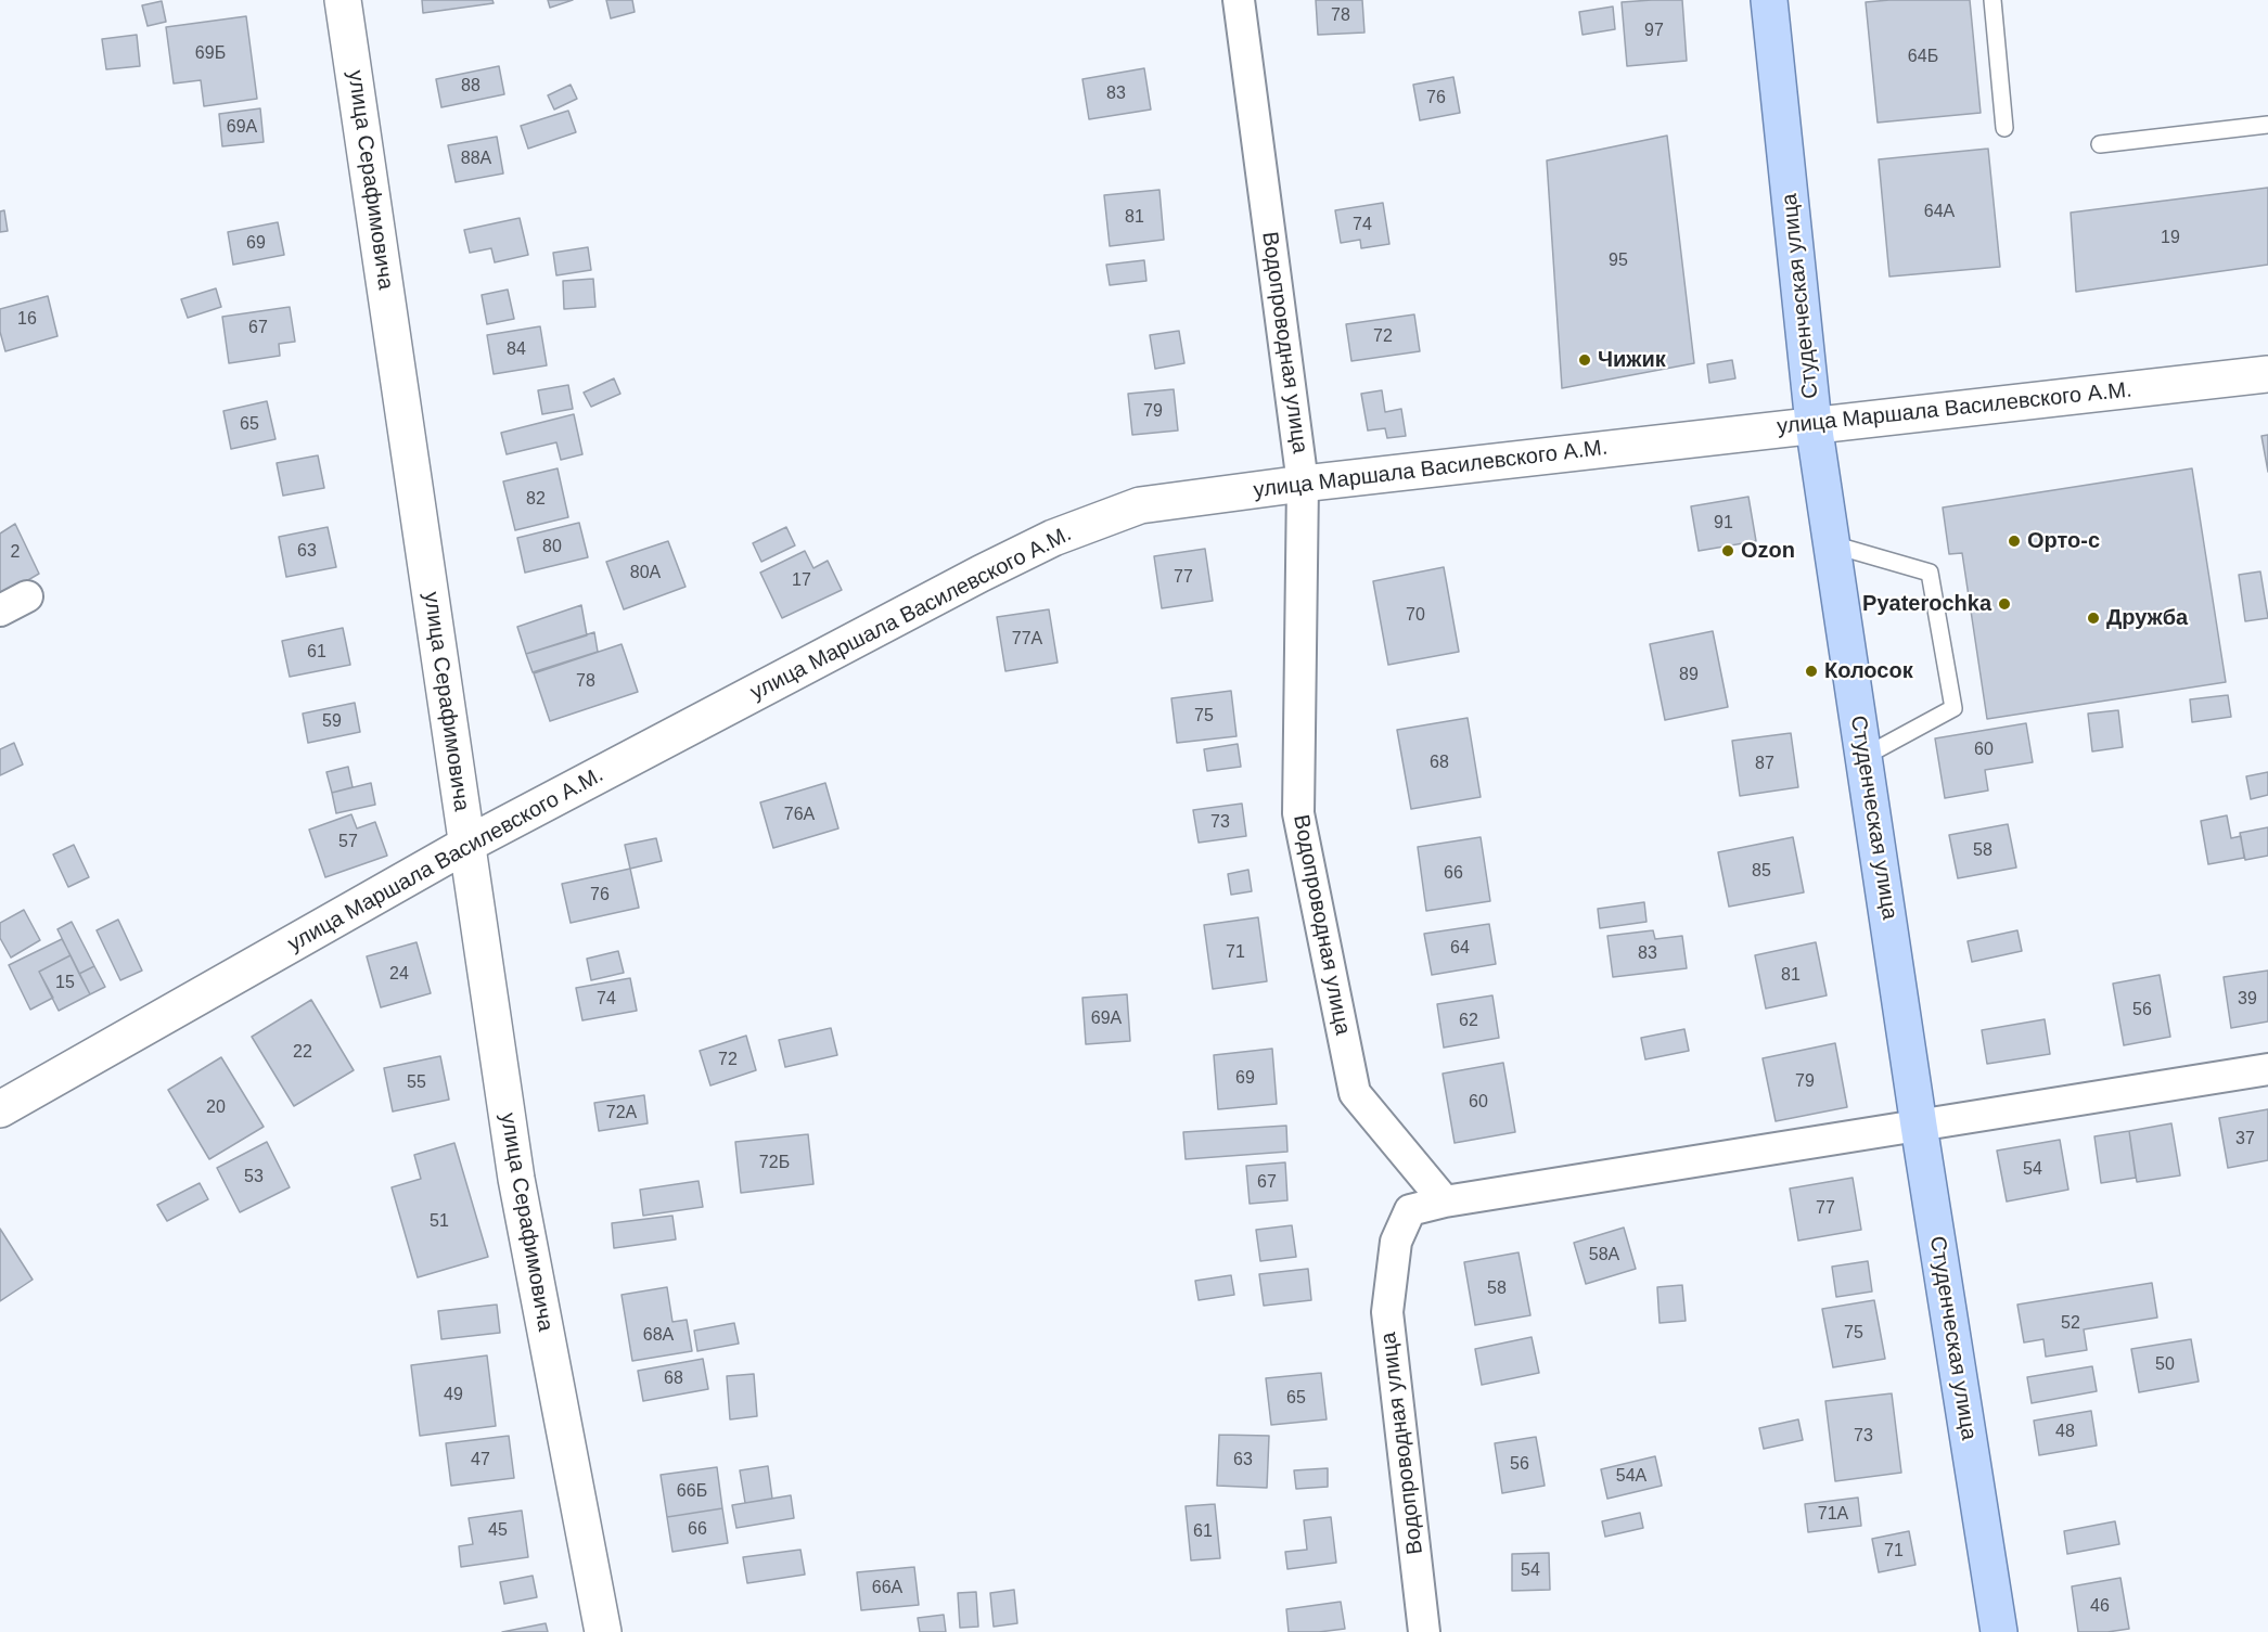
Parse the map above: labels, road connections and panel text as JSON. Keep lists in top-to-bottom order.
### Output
{
  "streets": {
    "main road": ["Студенческая улица"],
    "street": ["улица Серафимовича", "Водопроводная улица", "улица Маршала Василевского А.М."]
  },
  "crossings": [
    ["улица Серафимовича", "улица Маршала Василевского А.М."],
    ["Студенческая улица", "улица Маршала Василевского А.М."],
    ["Водопроводная улица", "улица Маршала Василевского А.М."]
  ],
  "places": [
    "Чижик",
    "Орто-с",
    "Ozon",
    "Pyaterochka",
    "Дружба",
    "Колосок"
  ],
  "house_numbers": [
    "78",
    "97",
    "69Б",
    "64Б",
    "88",
    "83",
    "76",
    "69А",
    "88А",
    "64А",
    "81",
    "74",
    "19",
    "69",
    "95",
    "16",
    "67",
    "72",
    "84",
    "79",
    "65",
    "82",
    "91",
    "80",
    "63",
    "2",
    "80А",
    "77",
    "17",
    "70",
    "77А",
    "61",
    "89",
    "78",
    "75",
    "59",
    "60",
    "68",
    "87",
    "76А",
    "73",
    "57",
    "58",
    "85",
    "66",
    "76",
    "64",
    "71",
    "83",
    "24",
    "81",
    "15",
    "74",
    "39",
    "56",
    "69А",
    "62",
    "22",
    "72",
    "69",
    "79",
    "55",
    "60",
    "20",
    "72А",
    "37",
    "72Б",
    "54",
    "53",
    "67",
    "77",
    "51",
    "58А",
    "58",
    "52",
    "75",
    "68А",
    "50",
    "68",
    "49",
    "65",
    "48",
    "73",
    "47",
    "63",
    "56",
    "54А",
    "66Б",
    "71А",
    "66",
    "45",
    "61",
    "71",
    "54",
    "66А",
    "46"
  ]
}
